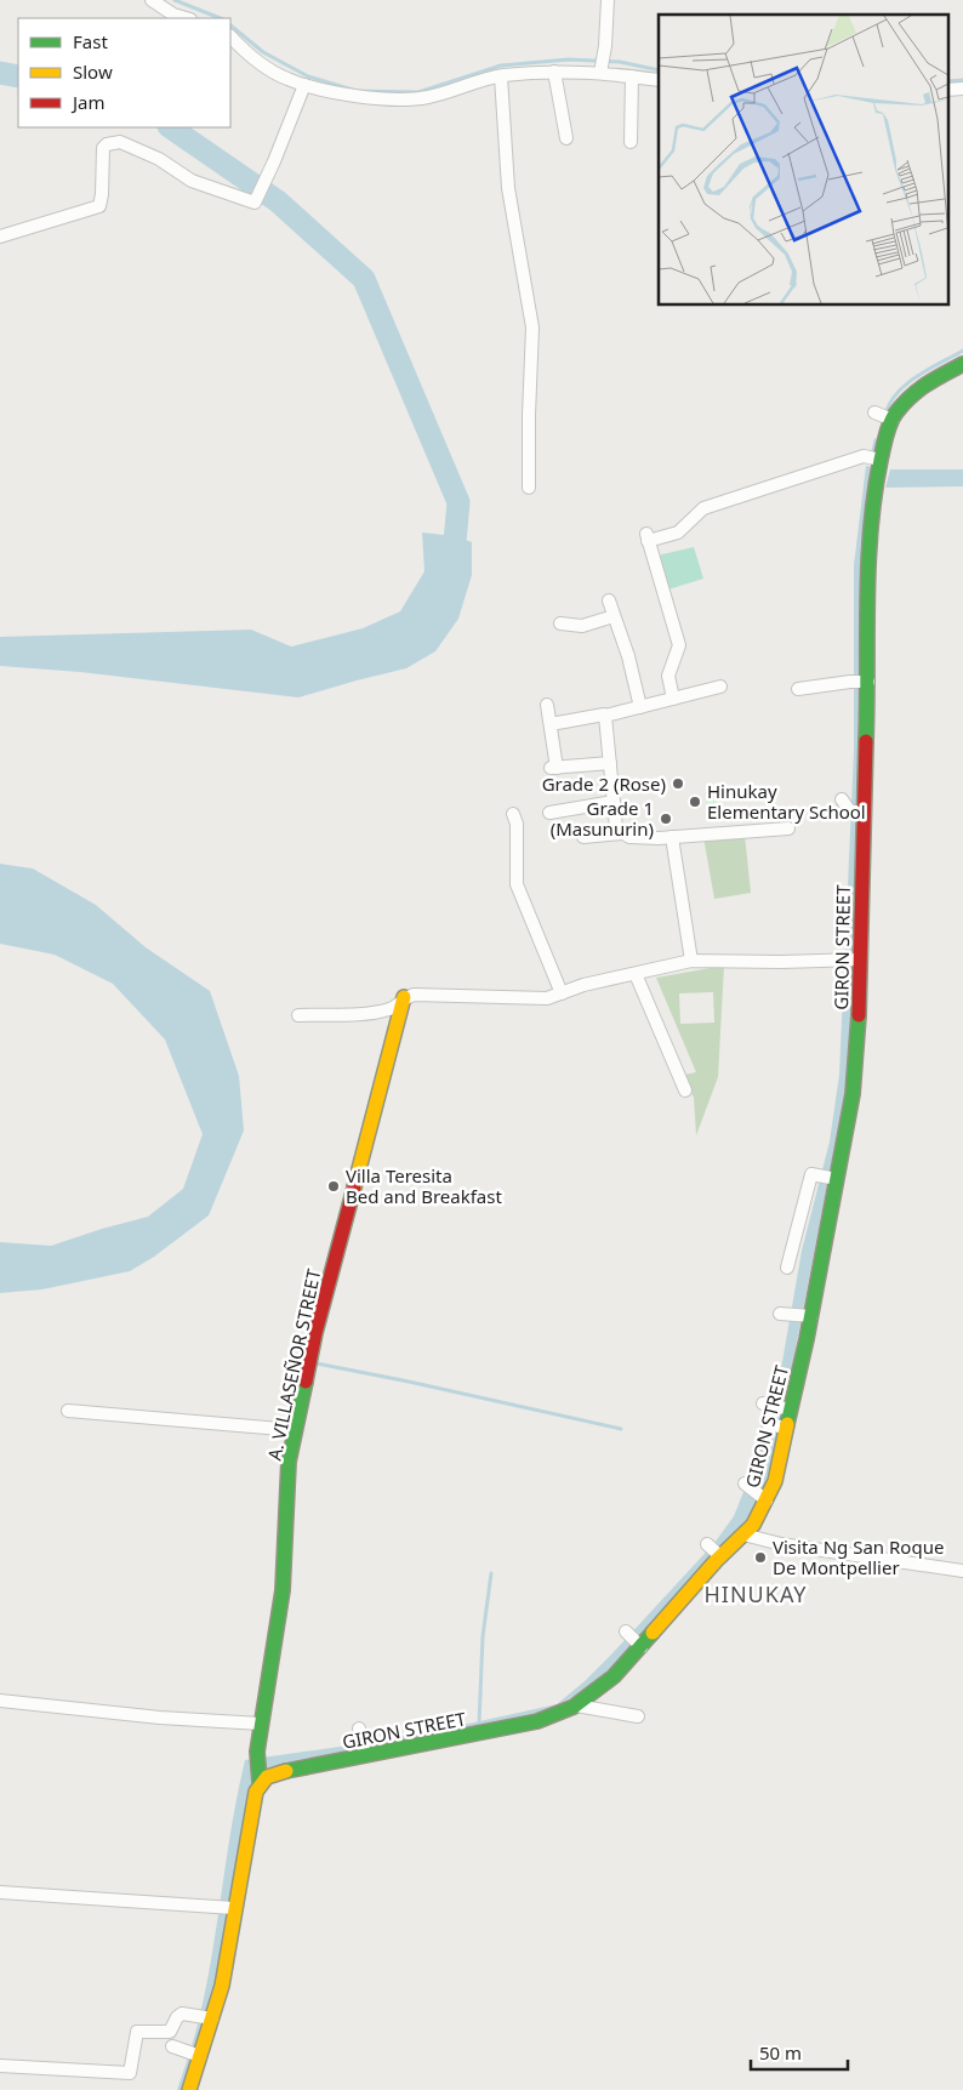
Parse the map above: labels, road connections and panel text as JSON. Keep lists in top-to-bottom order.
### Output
{
  "streets": {
    "street": ["GIRON STREET", "A. VILLASEÑOR STREET"]
  },
  "crossings": [
    ["GIRON STREET", "A. VILLASEÑOR STREET"]
  ],
  "districts": ["HINUKAY"],
  "places": [
    "Grade 2 (Rose)",
    "Hinukay Elementary School",
    "Grade 1 (Masunurin)",
    "Villa Teresita Bed and Breakfast",
    "Visita Ng San Roque De Montpellier"
  ],
  "legend": ["Fast", "Slow", "Jam"],
  "scale_bar": "50 m"
}
